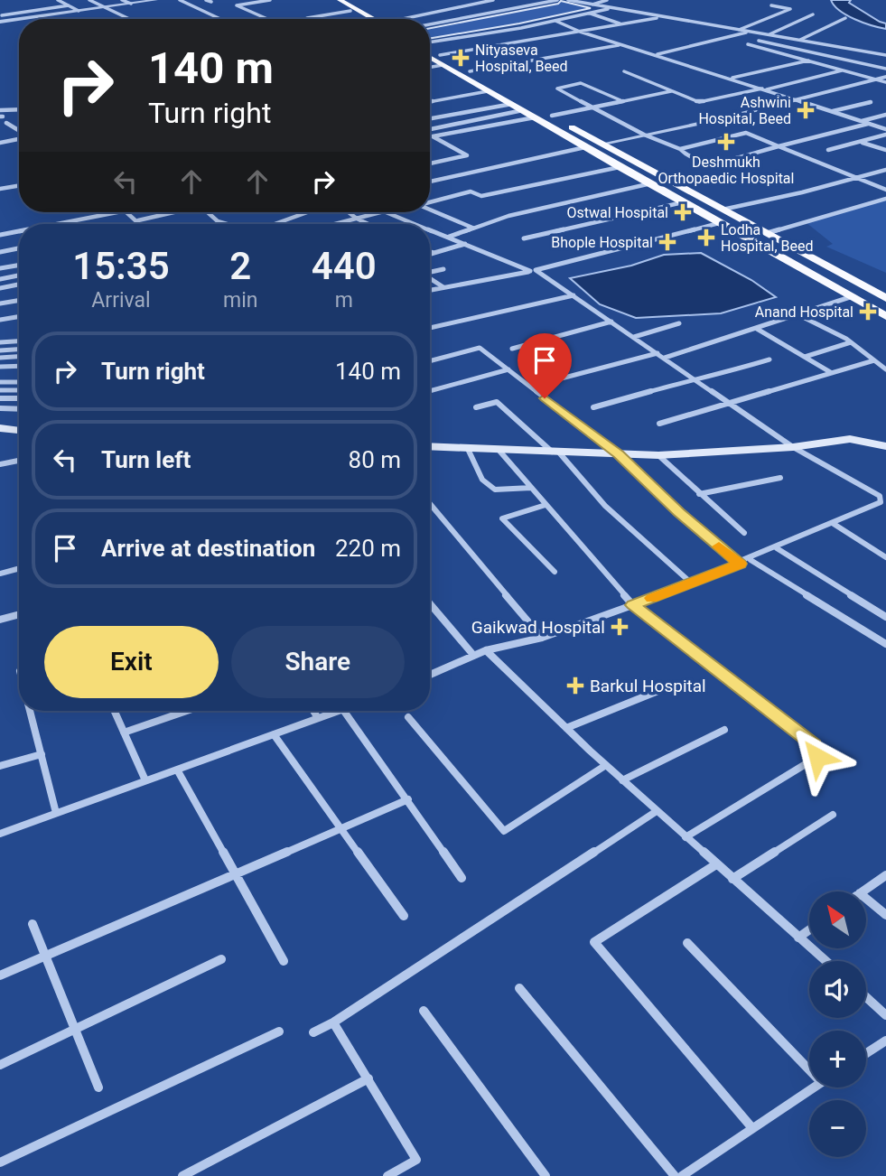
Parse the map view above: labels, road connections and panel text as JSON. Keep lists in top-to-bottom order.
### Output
{
  "places": {
    "health": [
      "Nityaseva Hospital, Beed",
      "Ashwini Hospital, Beed",
      "Deshmukh Orthopaedic Hospital",
      "Ostwal Hospital",
      "Lodha Hospital, Beed",
      "Bhople Hospital",
      "Anand Hospital",
      "Gaikwad Hospital",
      "Barkul Hospital"
    ]
  },
  "north": "top left",
  "page": {
    "turn": ["140 m", "Turn right"],
    "eta": [
      "15:35",
      "Arrival",
      "2",
      "min",
      "440",
      "m"
    ],
    "list": [
      {
        "name": "Turn right",
        "value": "140 m"
      },
      {
        "name": "Turn left",
        "value": "80 m"
      },
      {
        "name": "Arrive at destination",
        "value": "220 m"
      }
    ],
    "buttons": ["Exit", "Share"],
    "map_buttons": ["+", "−"]
  }
}
